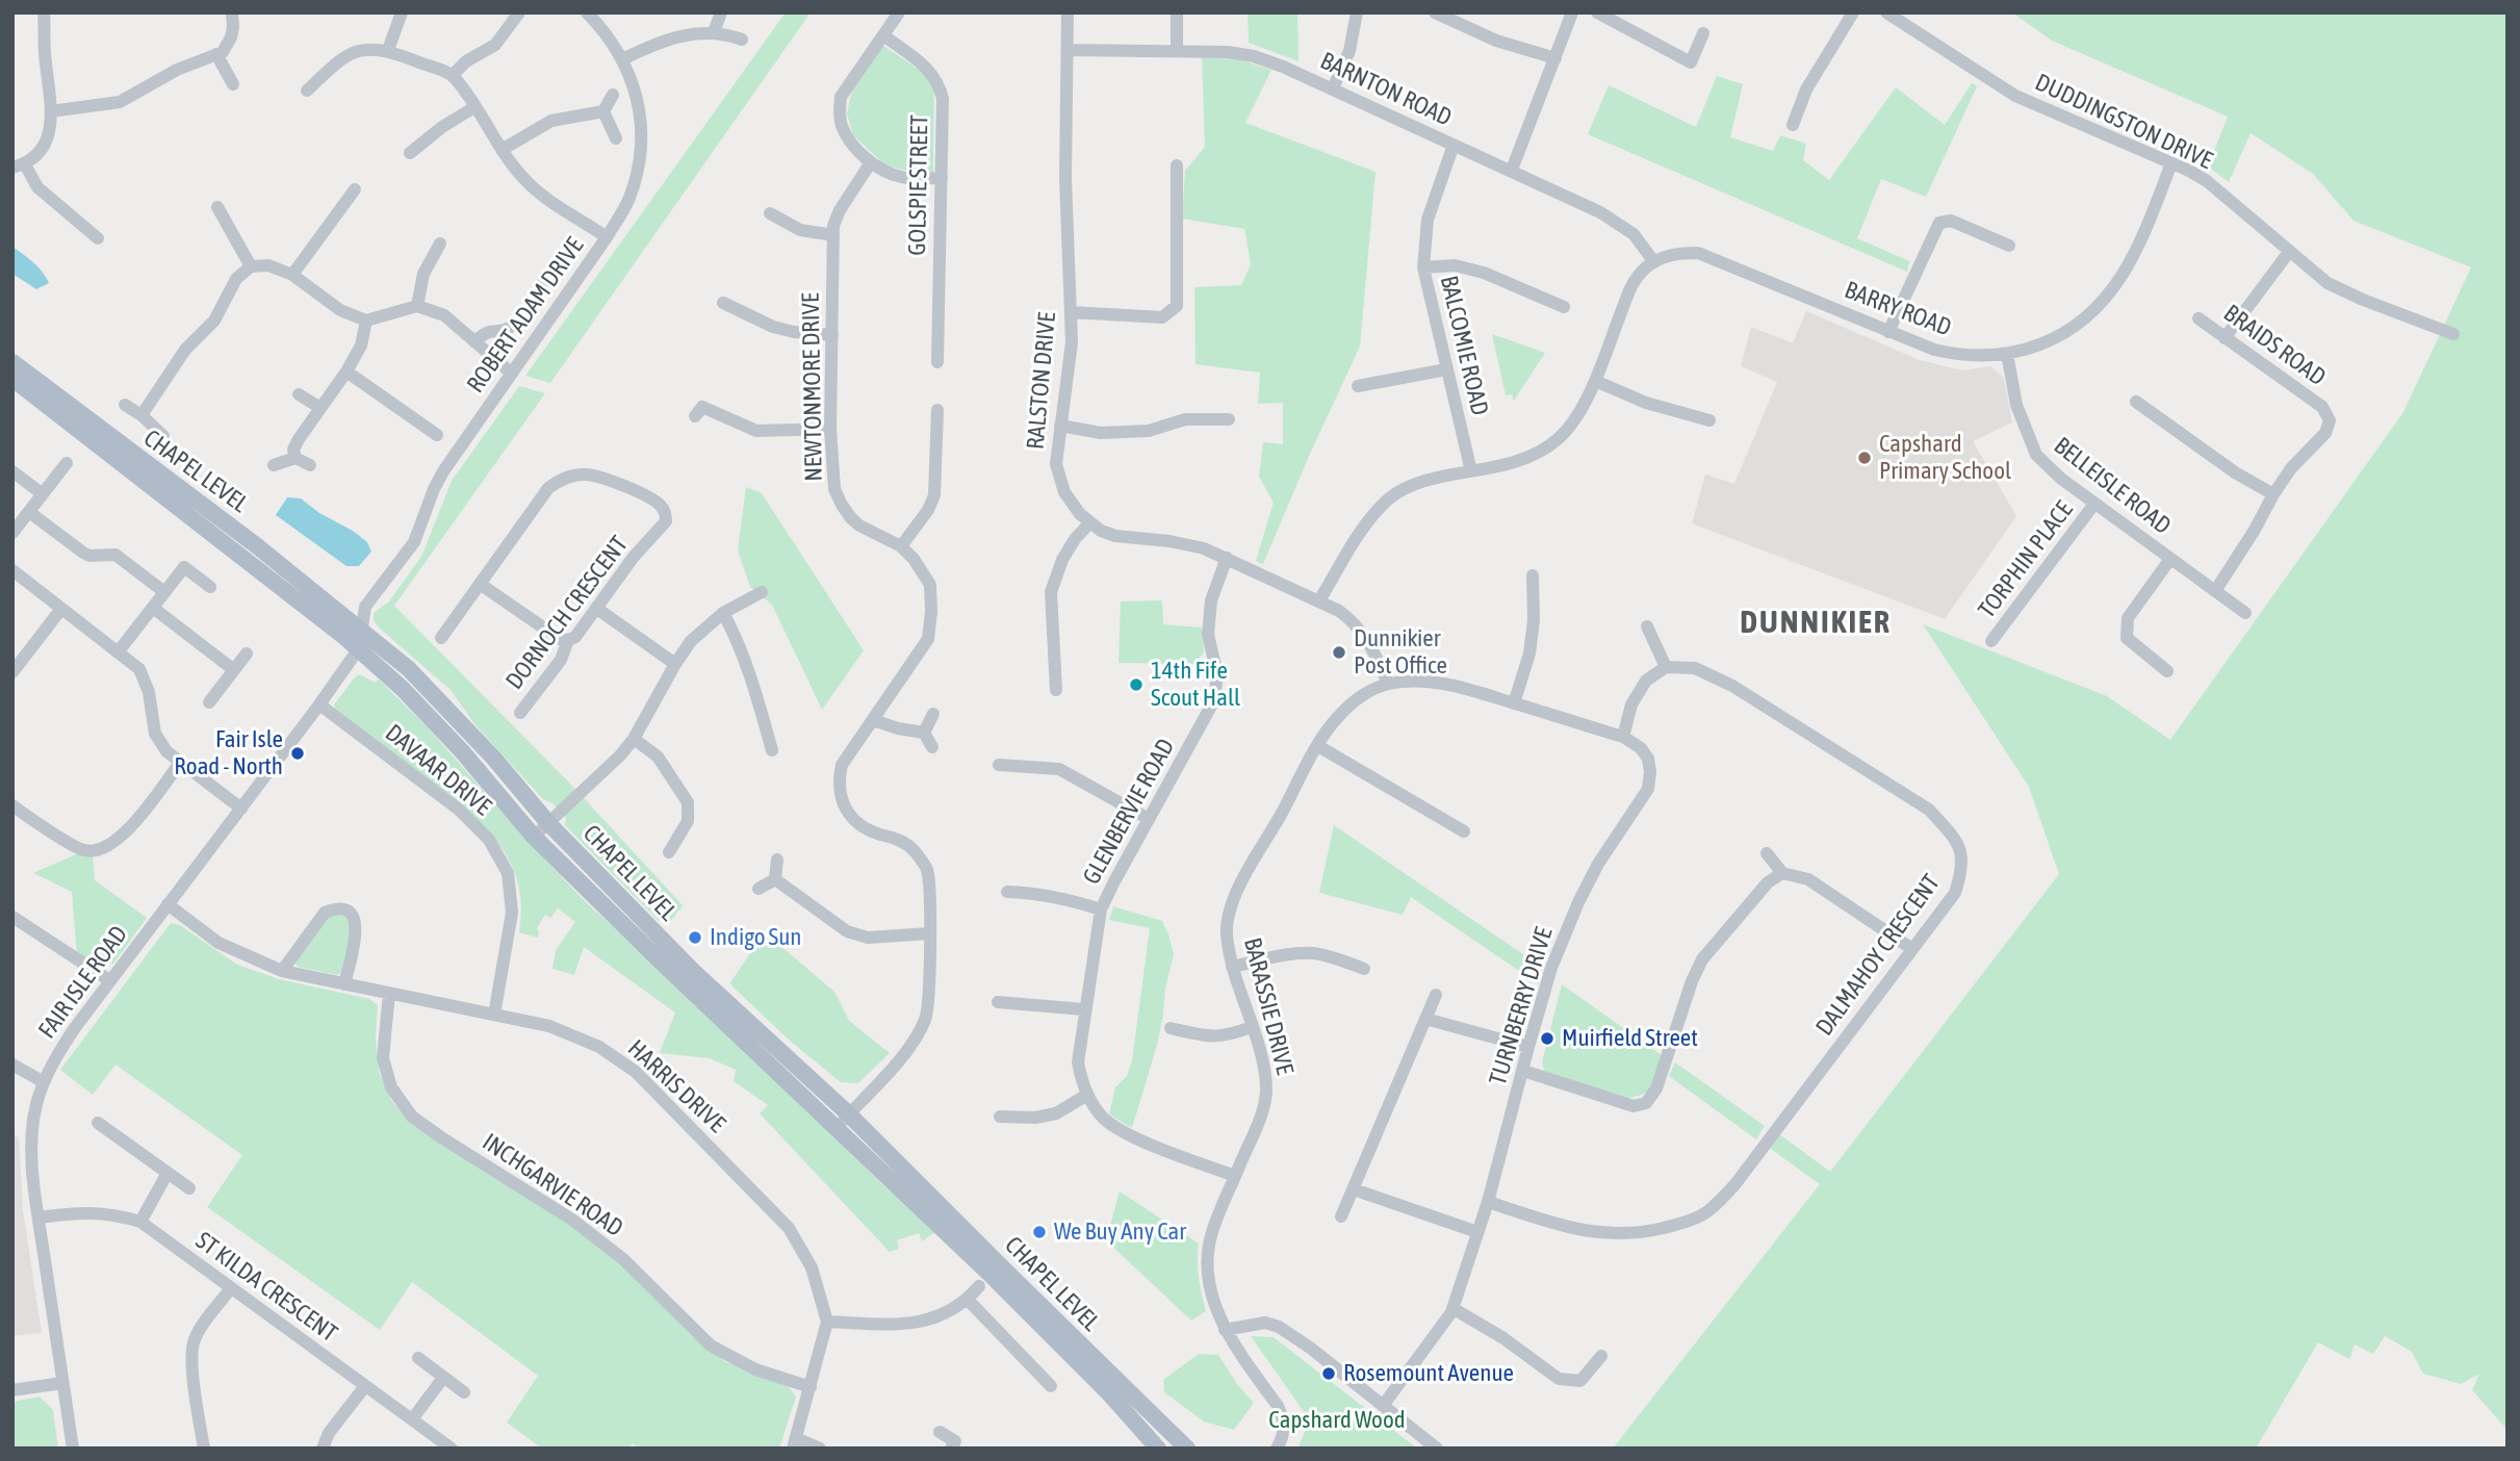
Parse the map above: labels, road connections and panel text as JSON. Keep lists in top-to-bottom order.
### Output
{
  "streets": {
    "main road": ["CHAPEL LEVEL"],
    "street": [
      "BARNTON ROAD",
      "DUDDINGSTON DRIVE",
      "GOLSPIE STREET",
      "BARRY ROAD",
      "ROBERT ADAM DRIVE",
      "BALCOMIE ROAD",
      "BRAIDS ROAD",
      "RALSTON DRIVE",
      "NEWTONMORE DRIVE",
      "BELLEISLE ROAD",
      "TORPHIN PLACE",
      "DORNOCH CRESCENT",
      "DAVAAR DRIVE",
      "GLENBERVIE ROAD",
      "DALMAHOY CRESCENT",
      "FAIR ISLE ROAD",
      "BARASSIE DRIVE",
      "TURNBERRY DRIVE",
      "HARRIS DRIVE",
      "INCHGARVIE ROAD",
      "ST KILDA CRESCENT"
    ]
  },
  "crossings": [
    ["BARNTON ROAD", "BARRY ROAD"],
    ["BARNTON ROAD", "BALCOMIE ROAD"],
    ["BARNTON ROAD", "RALSTON DRIVE"],
    ["DUDDINGSTON DRIVE", "BARRY ROAD"],
    ["BARRY ROAD", "BELLEISLE ROAD"],
    ["ROBERT ADAM DRIVE", "CHAPEL LEVEL"],
    ["ROBERT ADAM DRIVE", "FAIR ISLE ROAD"],
    ["BRAIDS ROAD", "BELLEISLE ROAD"],
    ["RALSTON DRIVE", "GLENBERVIE ROAD"],
    ["RALSTON DRIVE", "BARASSIE DRIVE"],
    ["NEWTONMORE DRIVE", "CHAPEL LEVEL"],
    ["CHAPEL LEVEL", "FAIR ISLE ROAD"],
    ["BELLEISLE ROAD", "TORPHIN PLACE"],
    ["DAVAAR DRIVE", "FAIR ISLE ROAD"],
    ["DAVAAR DRIVE", "HARRIS DRIVE"],
    ["GLENBERVIE ROAD", "BARASSIE DRIVE"],
    ["DALMAHOY CRESCENT", "TURNBERRY DRIVE"],
    ["FAIR ISLE ROAD", "HARRIS DRIVE"],
    ["FAIR ISLE ROAD", "ST KILDA CRESCENT"],
    ["BARASSIE DRIVE", "TURNBERRY DRIVE"],
    ["HARRIS DRIVE", "INCHGARVIE ROAD"]
  ],
  "districts": ["DUNNIKIER"],
  "parks": ["Capshard Wood"],
  "places": [
    "Capshard Primary School",
    "Dunnikier Post Office",
    "14th Fife Scout Hall",
    "Fair Isle Road - North",
    "Indigo Sun",
    "Muirfield Street",
    "We Buy Any Car",
    "Rosemount Avenue"
  ]
}
